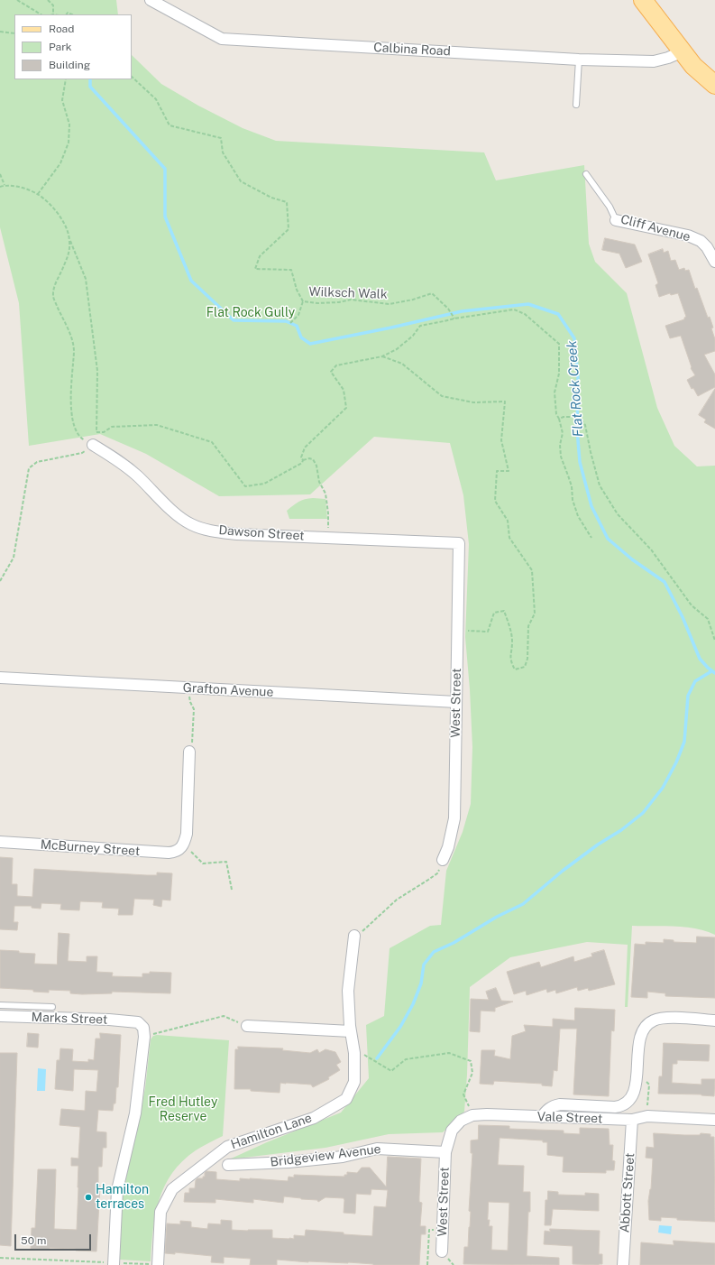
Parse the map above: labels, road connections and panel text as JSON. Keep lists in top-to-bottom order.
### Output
{
  "streets": {
    "street": [
      "Calbina Road",
      "Cliff Avenue",
      "Dawson Street",
      "Grafton Avenue",
      "West Street",
      "McBurney Street",
      "Marks Street",
      "Vale Street",
      "Hamilton Lane",
      "Bridgeview Avenue",
      "Abbott Street"
    ],
    "path": ["Wilksch Walk"]
  },
  "crossings": [
    ["Dawson Street", "West Street"],
    ["Grafton Avenue", "West Street"],
    ["West Street", "Vale Street"],
    ["West Street", "Bridgeview Avenue"],
    ["Vale Street", "Bridgeview Avenue"],
    ["Vale Street", "Abbott Street"]
  ],
  "water": ["Flat Rock Creek"],
  "parks": ["Flat Rock Gully", "Fred Hutley Reserve"],
  "places": ["Hamilton terraces"],
  "legend": ["Road", "Park", "Building"],
  "scale_bar": "50 m"
}
